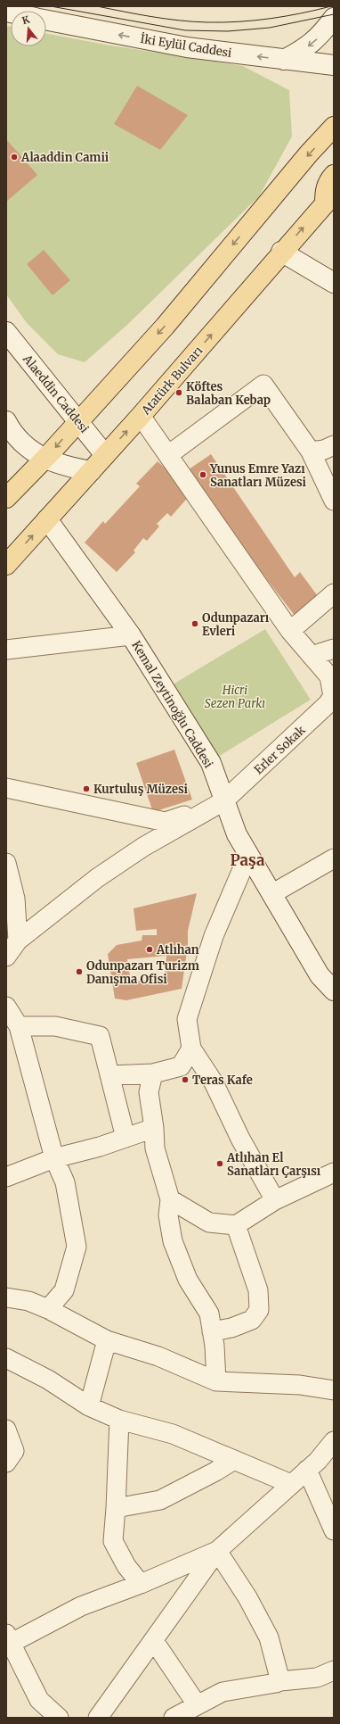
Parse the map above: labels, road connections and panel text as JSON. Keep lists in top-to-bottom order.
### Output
{
  "streets": {
    "main road": [
      "İki Eylül Caddesi",
      "Atatürk Bulvarı",
      "Alaeddin Caddesi",
      "Kemal Zeytinoğlu Caddesi"
    ],
    "street": ["Erler Sokak"]
  },
  "crossings": [
    ["Atatürk Bulvarı", "Alaeddin Caddesi"],
    ["Atatürk Bulvarı", "Kemal Zeytinoğlu Caddesi"],
    ["Kemal Zeytinoğlu Caddesi", "Erler Sokak"]
  ],
  "one_way": ["İki Eylül Caddesi"],
  "districts": ["Paşa"],
  "parks": ["Hicri Sezen Parkı"],
  "places": [
    "Alaaddin Camii",
    "Köftes Balaban Kebap",
    "Yunus Emre Yazı Sanatları Müzesi",
    "Odunpazarı Evleri",
    "Kurtuluş Müzesi",
    "Atlıhan",
    "Odunpazarı Turizm Danışma Ofisi",
    "Teras Kafe",
    "Atlıhan El Sanatları Çarşısı"
  ],
  "north": "top"
}
